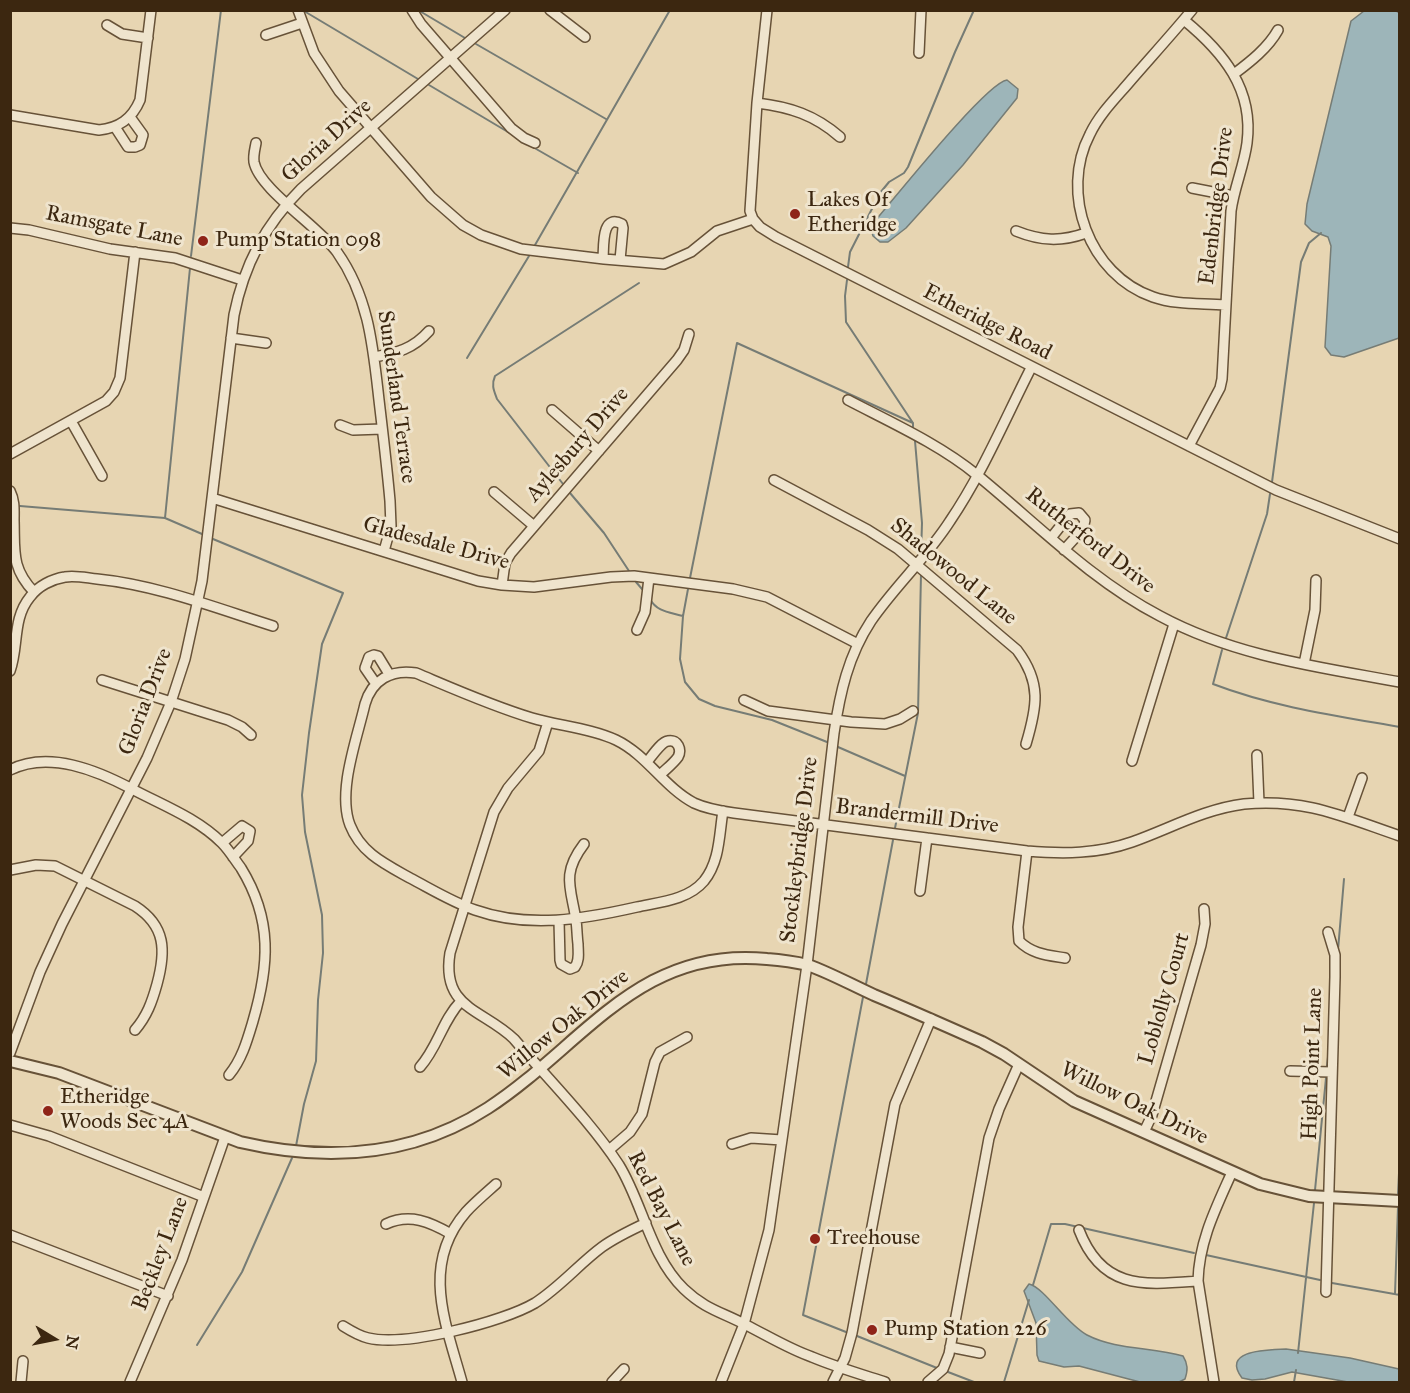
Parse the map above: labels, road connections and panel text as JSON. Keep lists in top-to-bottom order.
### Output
{
  "streets": {
    "street": [
      "Gloria Drive",
      "Edenbridge Drive",
      "Ramsgate Lane",
      "Etheridge Road",
      "Sunderland Terrace",
      "Aylesbury Drive",
      "Rutherford Drive",
      "Gladesdale Drive",
      "Shadowood Lane",
      "Brandermill Drive",
      "Stockleybridge Drive",
      "Loblolly Court",
      "Willow Oak Drive",
      "High Point Lane",
      "Red Bay Lane",
      "Beckley Lane"
    ]
  },
  "crossings": [
    ["Gloria Drive", "Ramsgate Lane"],
    ["Gloria Drive", "Sunderland Terrace"],
    ["Gloria Drive", "Gladesdale Drive"],
    ["Edenbridge Drive", "Etheridge Road"],
    ["Etheridge Road", "Stockleybridge Drive"],
    ["Sunderland Terrace", "Gladesdale Drive"],
    ["Aylesbury Drive", "Gladesdale Drive"],
    ["Rutherford Drive", "Stockleybridge Drive"],
    ["Gladesdale Drive", "Stockleybridge Drive"],
    ["Shadowood Lane", "Stockleybridge Drive"],
    ["Brandermill Drive", "Stockleybridge Drive"],
    ["Stockleybridge Drive", "Willow Oak Drive"],
    ["Stockleybridge Drive", "Red Bay Lane"],
    ["Loblolly Court", "Willow Oak Drive"],
    ["Willow Oak Drive", "High Point Lane"],
    ["Willow Oak Drive", "Red Bay Lane"],
    ["Willow Oak Drive", "Beckley Lane"]
  ],
  "places": [
    "Lakes Of Etheridge",
    "Pump Station 098",
    "Etheridge Woods Sec 4A",
    "Treehouse",
    "Pump Station 226"
  ],
  "north": "right"
}
